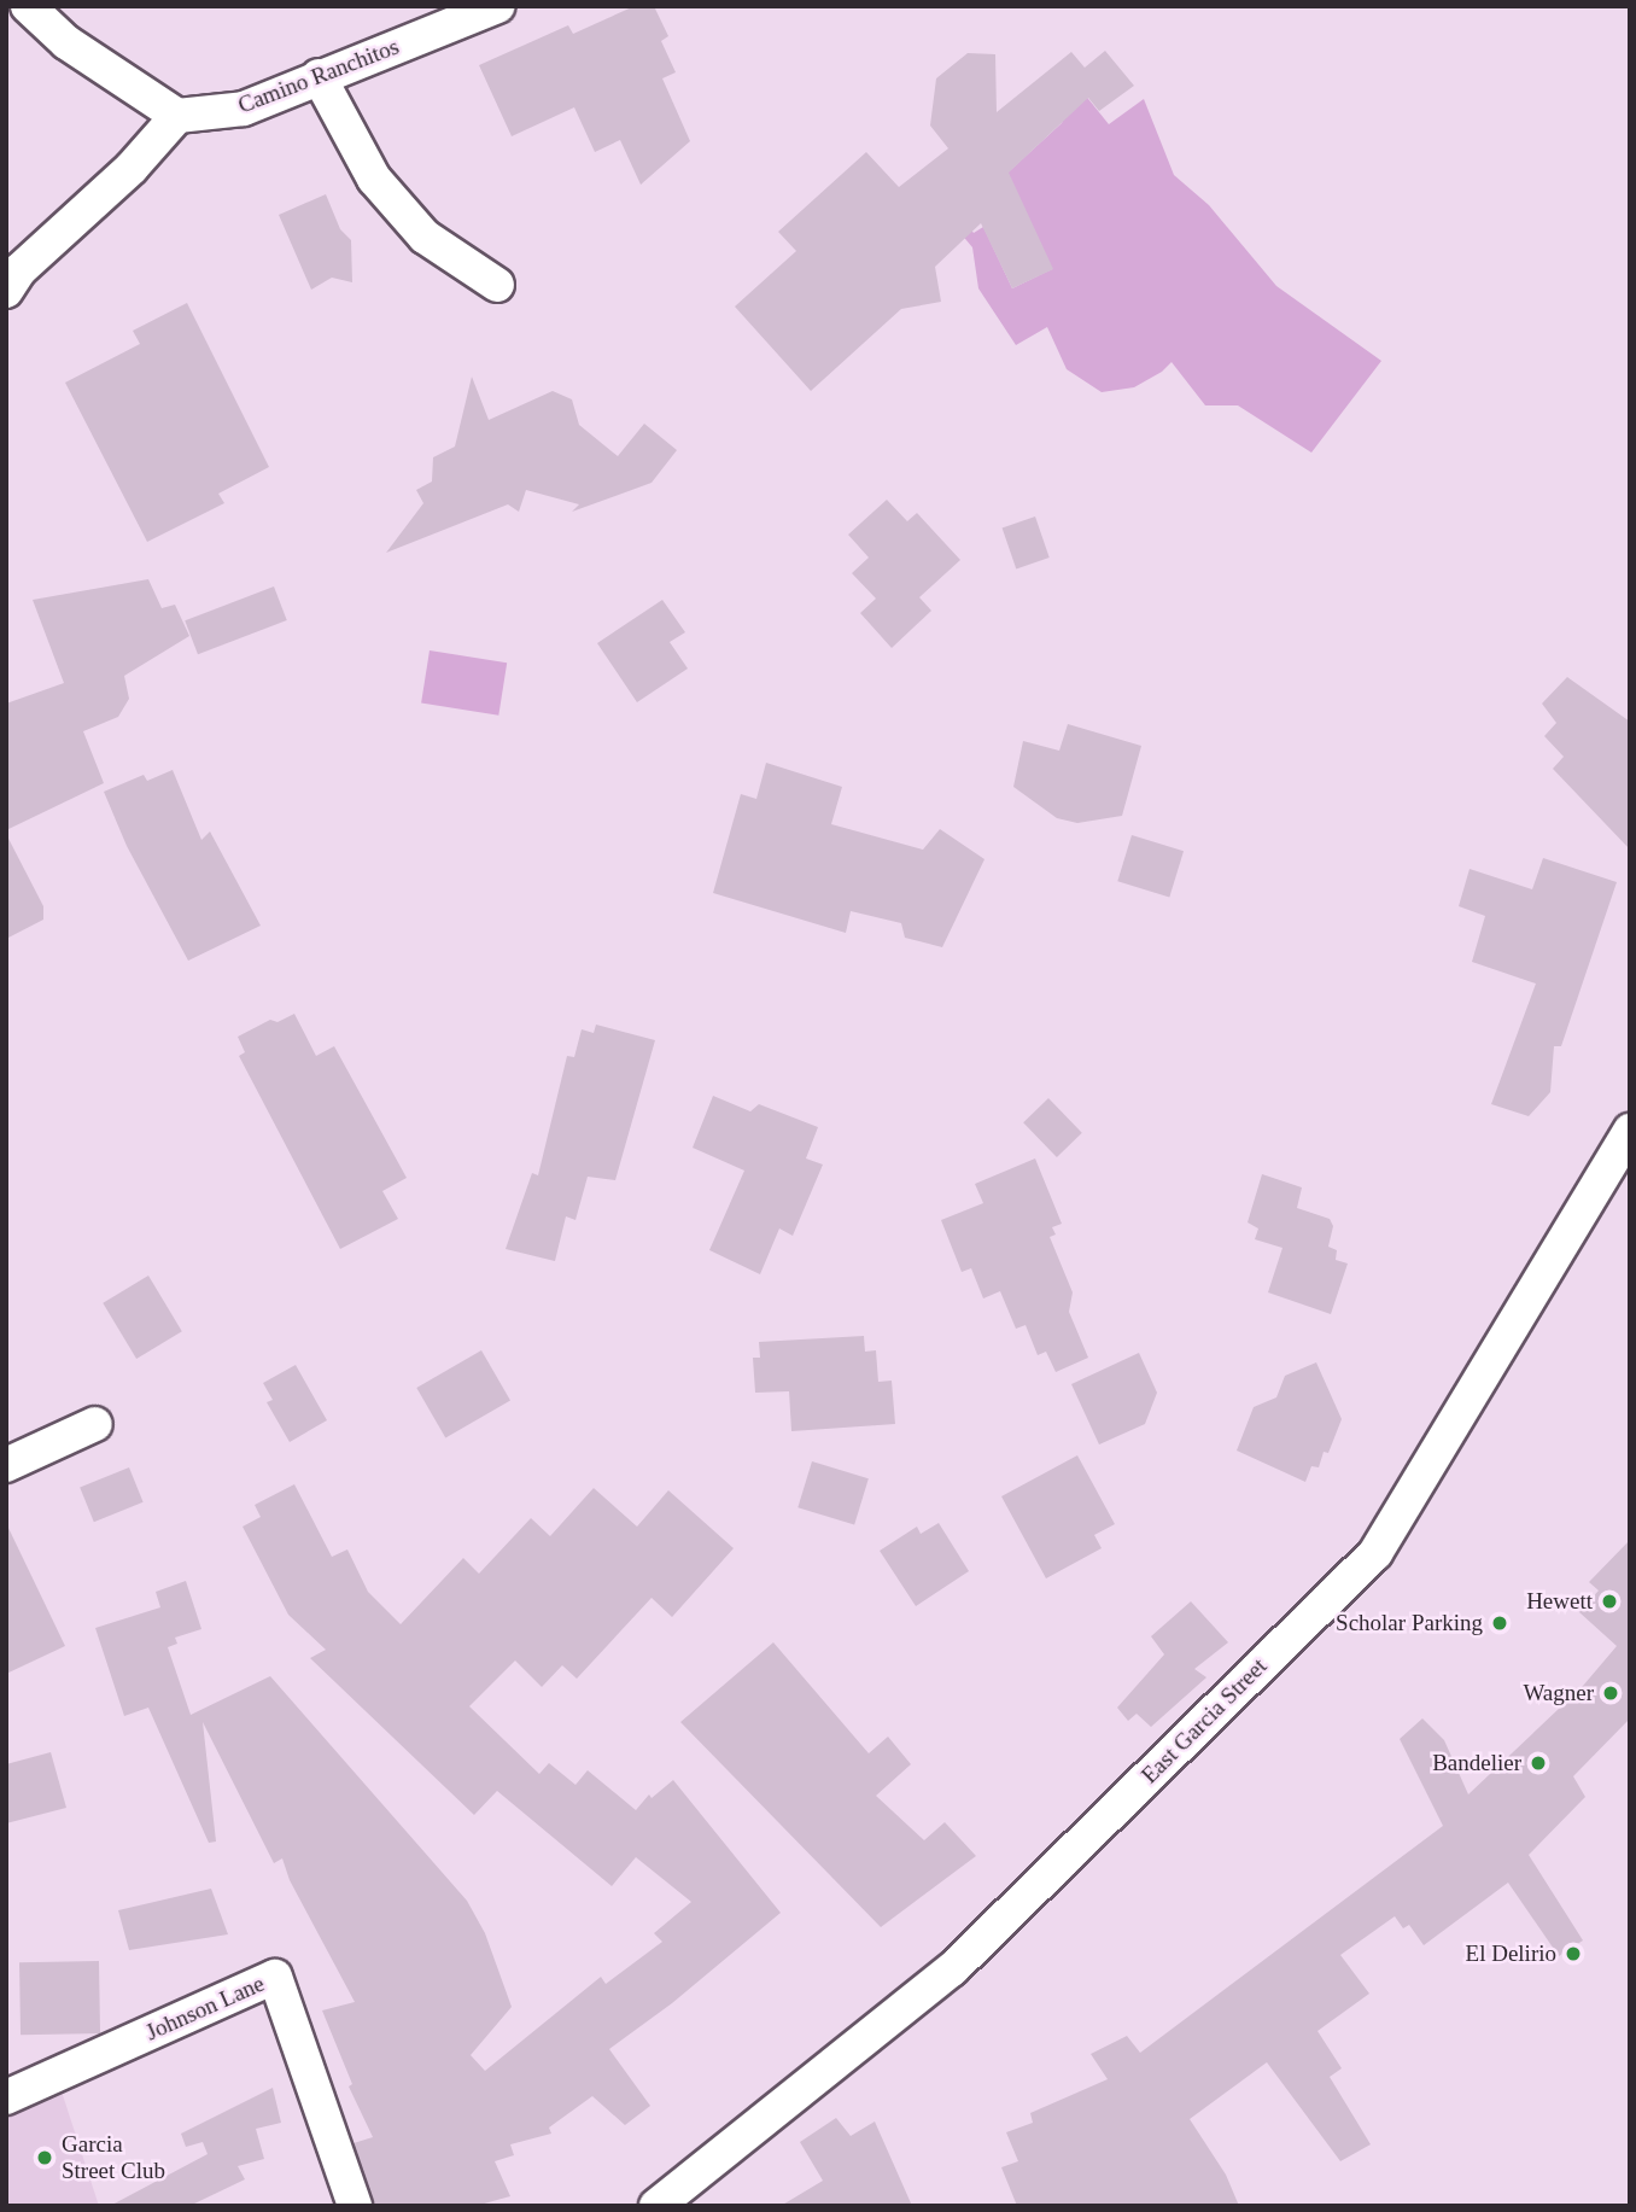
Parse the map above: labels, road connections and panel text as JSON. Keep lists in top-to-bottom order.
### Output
{
  "streets": {
    "street": ["Camino Ranchitos", "East Garcia Street", "Johnson Lane"]
  },
  "places": [
    "Hewett",
    "Scholar Parking",
    "Wagner",
    "Bandelier",
    "El Delirio",
    "Garcia Street Club"
  ]
}
